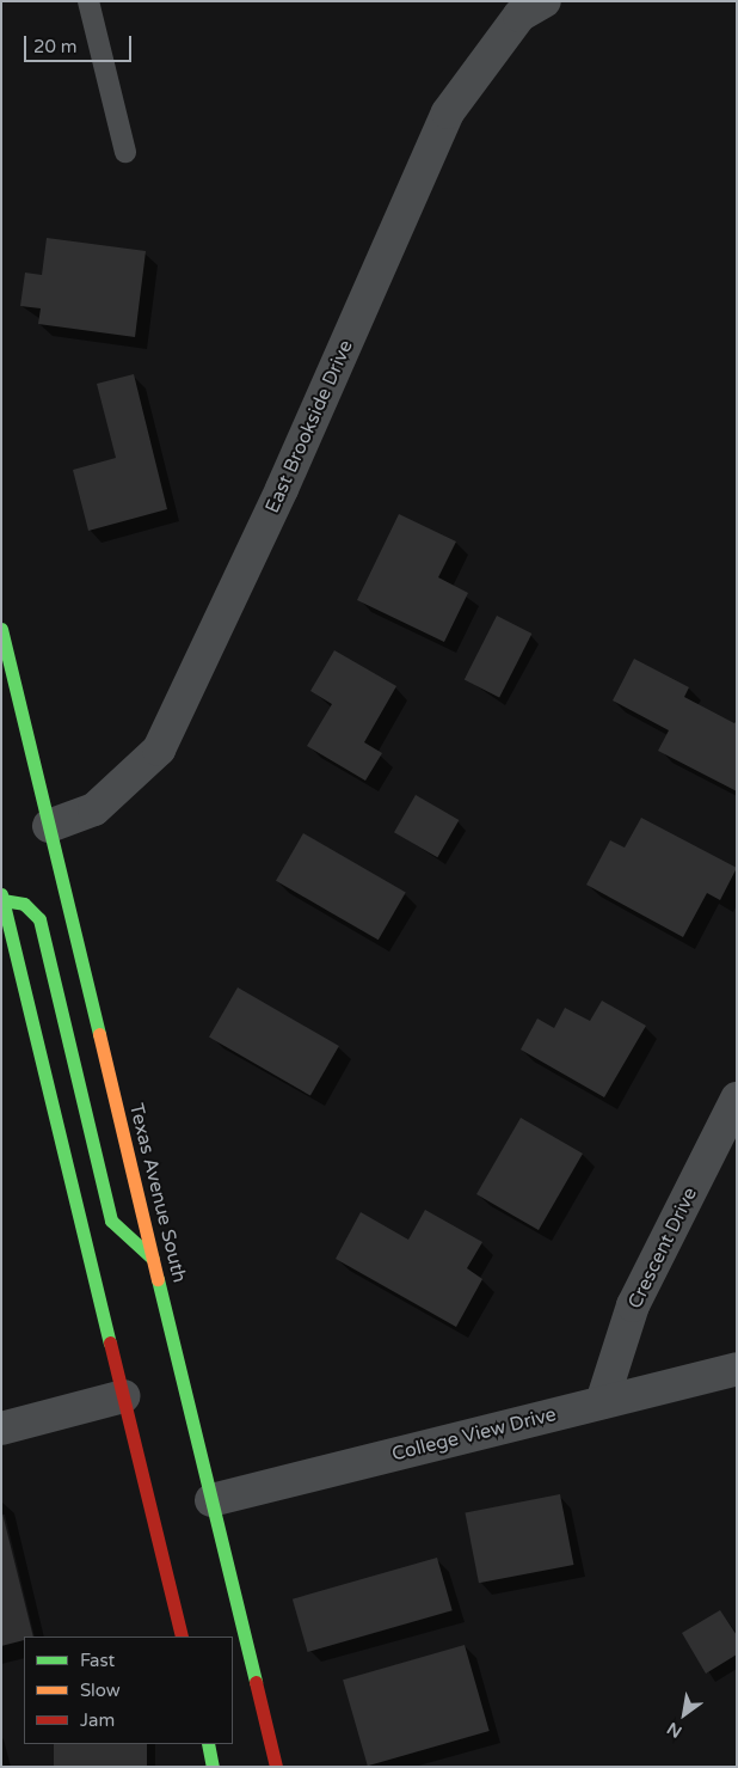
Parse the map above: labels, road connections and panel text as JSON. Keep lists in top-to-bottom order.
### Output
{
  "streets": {
    "main road": ["Texas Avenue South"],
    "street": ["East Brookside Drive", "Crescent Drive", "College View Drive"]
  },
  "crossings": [
    ["East Brookside Drive", "Texas Avenue South"],
    ["Texas Avenue South", "College View Drive"],
    ["Crescent Drive", "College View Drive"]
  ],
  "legend": ["Fast", "Slow", "Jam"],
  "scale_bar": "20 m",
  "north": "bottom left"
}
